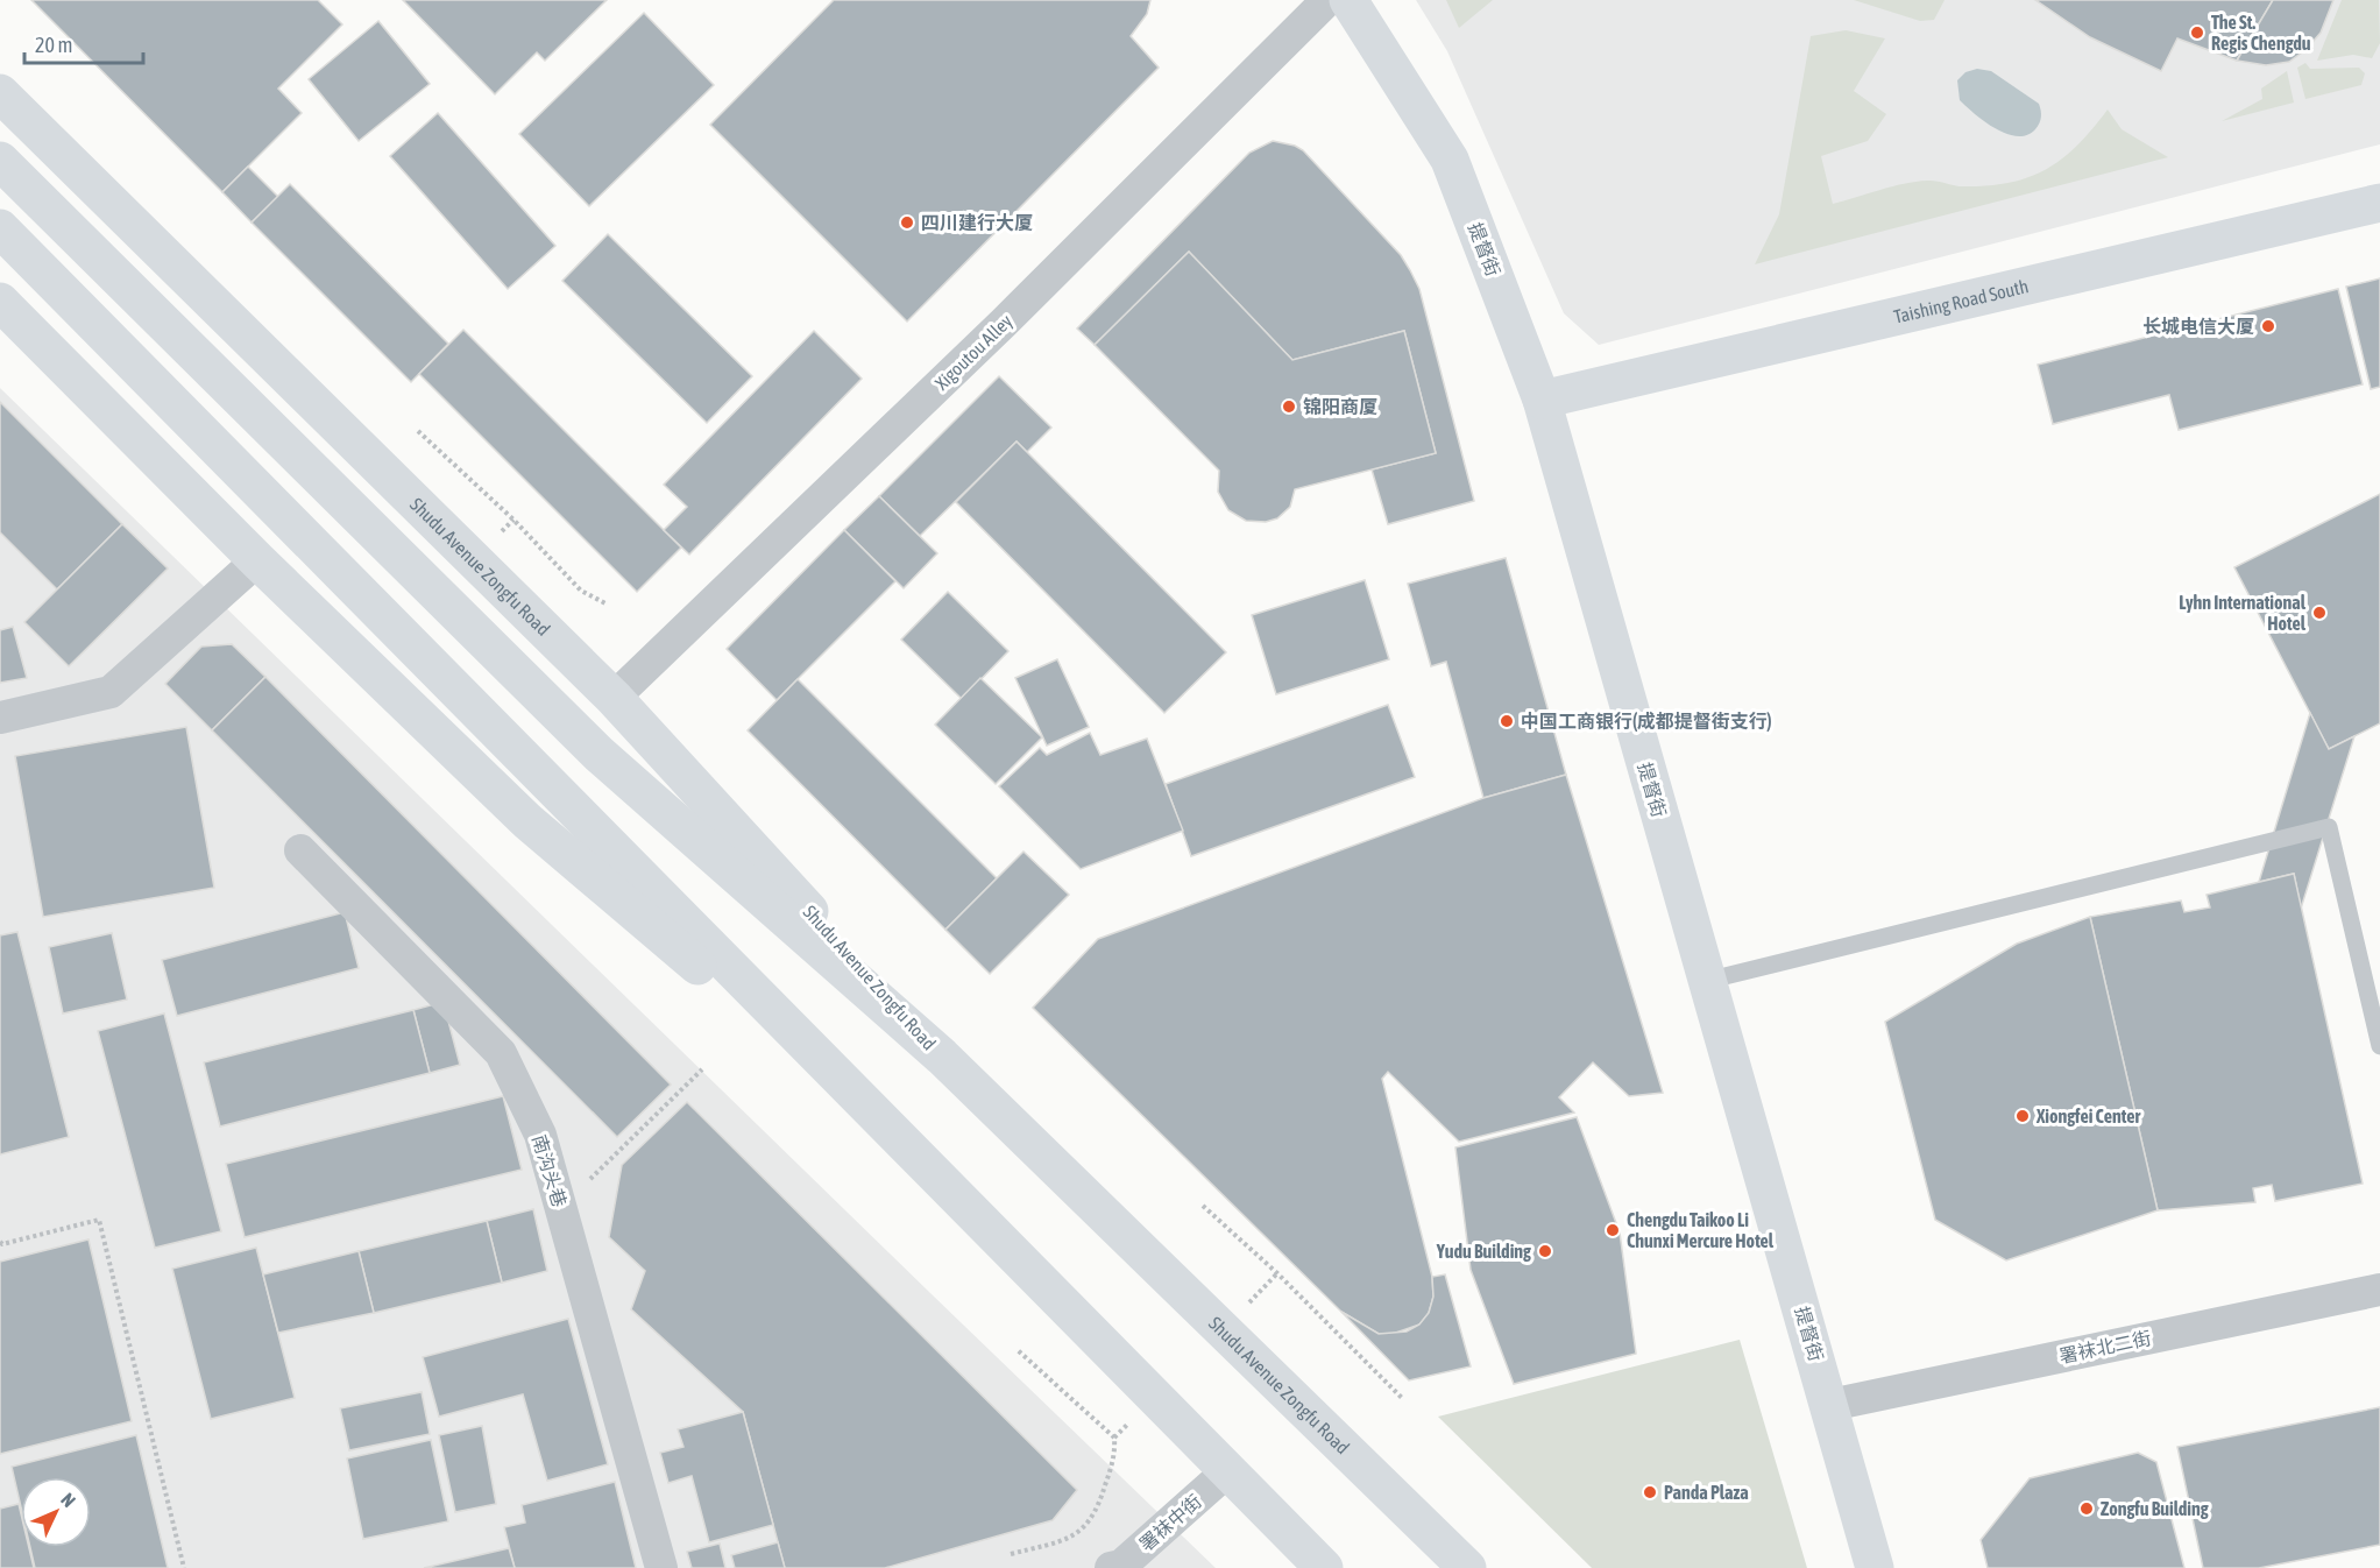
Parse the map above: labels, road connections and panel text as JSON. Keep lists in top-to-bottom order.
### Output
{
  "streets": {
    "main road": ["提督街", "Taishing Road South", "Shudu Avenue Zongfu Road"],
    "street": [
      "Xigoutou Alley",
      "南沟头巷",
      "署袜北二街",
      "署袜中街"
    ]
  },
  "crossings": [
    ["提督街", "Taishing Road South"],
    ["提督街", "署袜北二街"],
    ["Xigoutou Alley", "Shudu Avenue Zongfu Road"]
  ],
  "places": [
    "The St. Regis Chengdu",
    "四川建行大厦",
    "长城电信大厦",
    "锦阳商厦",
    "Lyhn International Hotel",
    "中国工商银行(成都提督街支行)",
    "Xiongfei Center",
    "Chengdu Taikoo Li Chunxi Mercure Hotel",
    "Yudu Building",
    "Panda Plaza",
    "Zongfu Building"
  ],
  "scale_bar": "20 m",
  "north": "top right"
}
